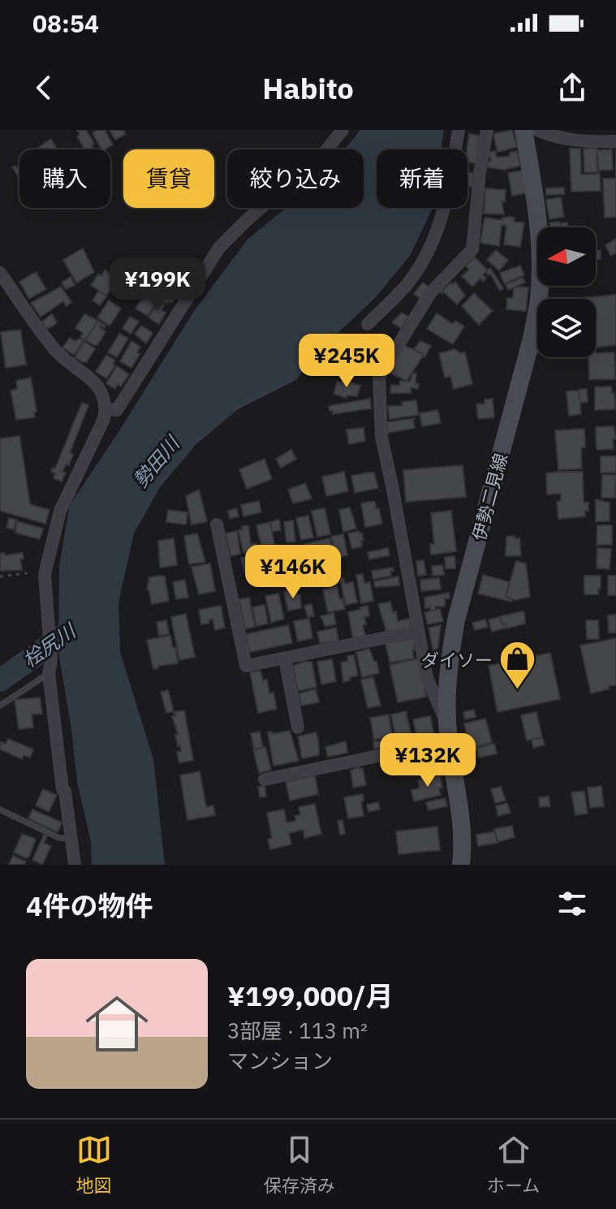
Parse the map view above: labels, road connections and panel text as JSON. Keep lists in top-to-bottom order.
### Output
{
  "streets": {
    "main road": ["伊勢二見線"]
  },
  "water": ["勢田川", "桧尻川"],
  "places": {
    "shop": ["ダイソー"]
  },
  "north": "left",
  "page": {
    "status": "08:54",
    "header": "Habito",
    "chip": [
      "購入",
      "賃貸",
      "絞り込み",
      "新着"
    ],
    "price": [
      "¥199K",
      "¥245K",
      "¥146K",
      "¥132K"
    ],
    "heading": "4件の物件",
    "list": [
      {
        "name": "¥199,000/月",
        "note": "3部屋 · 113 m² · マンション"
      }
    ],
    "tabs": ["地図", "保存済み", "ホーム"]
  }
}
